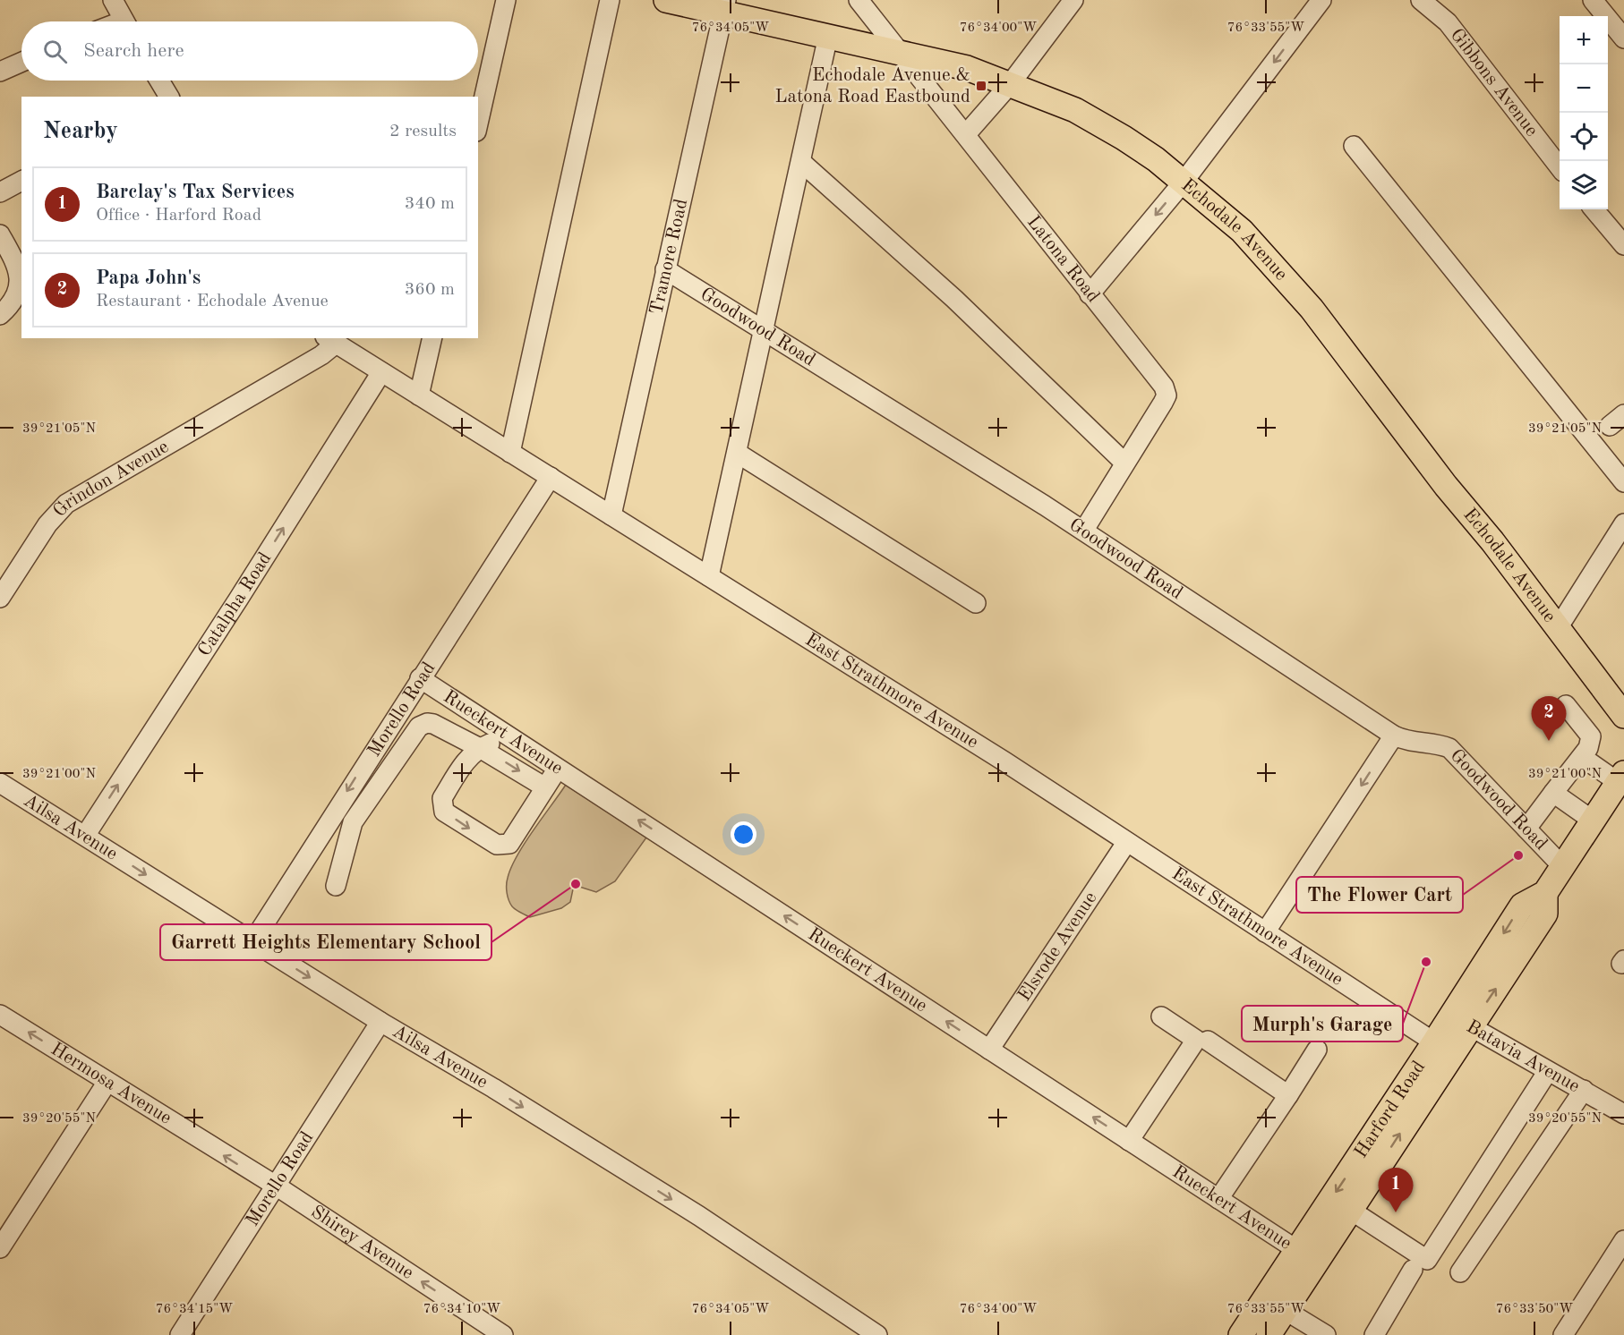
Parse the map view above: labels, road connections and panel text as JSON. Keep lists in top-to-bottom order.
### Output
{
  "streets": {
    "main road": ["Echodale Avenue", "Harford Road"],
    "street": [
      "Gibbons Avenue",
      "Tramore Road",
      "Latona Road",
      "Goodwood Road",
      "Grindon Avenue",
      "Catalpha Road",
      "East Strathmore Avenue",
      "Morello Road",
      "Rueckert Avenue",
      "Ailsa Avenue",
      "Elsrode Avenue",
      "Batavia Avenue",
      "Hermosa Avenue",
      "Shirey Avenue"
    ]
  },
  "crossings": [
    ["Echodale Avenue", "Tramore Road"],
    ["Echodale Avenue", "Latona Road"],
    ["Tramore Road", "Goodwood Road"],
    ["Tramore Road", "East Strathmore Avenue"],
    ["Latona Road", "Goodwood Road"],
    ["Goodwood Road", "Harford Road"],
    ["Grindon Avenue", "East Strathmore Avenue"],
    ["Catalpha Road", "East Strathmore Avenue"],
    ["Catalpha Road", "Ailsa Avenue"],
    ["East Strathmore Avenue", "Morello Road"],
    ["East Strathmore Avenue", "Elsrode Avenue"],
    ["East Strathmore Avenue", "Harford Road"],
    ["Morello Road", "Rueckert Avenue"],
    ["Morello Road", "Ailsa Avenue"],
    ["Morello Road", "Hermosa Avenue"],
    ["Morello Road", "Shirey Avenue"],
    ["Rueckert Avenue", "Elsrode Avenue"],
    ["Rueckert Avenue", "Harford Road"],
    ["Batavia Avenue", "Harford Road"],
    ["Hermosa Avenue", "Shirey Avenue"]
  ],
  "one_way": [
    "Catalpha Road",
    "Rueckert Avenue",
    "Ailsa Avenue",
    "Hermosa Avenue",
    "Shirey Avenue"
  ],
  "places": {
    "transit": ["Echodale Avenue & Latona Road Eastbound"],
    "other": ["The Flower Cart", "Garrett Heights Elementary School", "Murph's Garage"]
  },
  "page": {
    "map_buttons": ["+", "−"],
    "search": "Search here",
    "heading": ["Nearby", "2 results"],
    "list": [
      {
        "mark": "1",
        "name": "Barclay's Tax Services",
        "note": "Office · Harford Road",
        "value": "340 m"
      },
      {
        "mark": "2",
        "name": "Papa John's",
        "note": "Restaurant · Echodale Avenue",
        "value": "360 m"
      }
    ],
    "pins": ["2", "1"]
  },
  "coordinates": [
    "76°34'05\"W",
    "76°34'00\"W",
    "76°33'55\"W",
    "39°21'05\"N",
    "39°21'00\"N",
    "39°20'55\"N",
    "76°34'15\"W",
    "76°34'10\"W",
    "76°33'50\"W"
  ]
}
